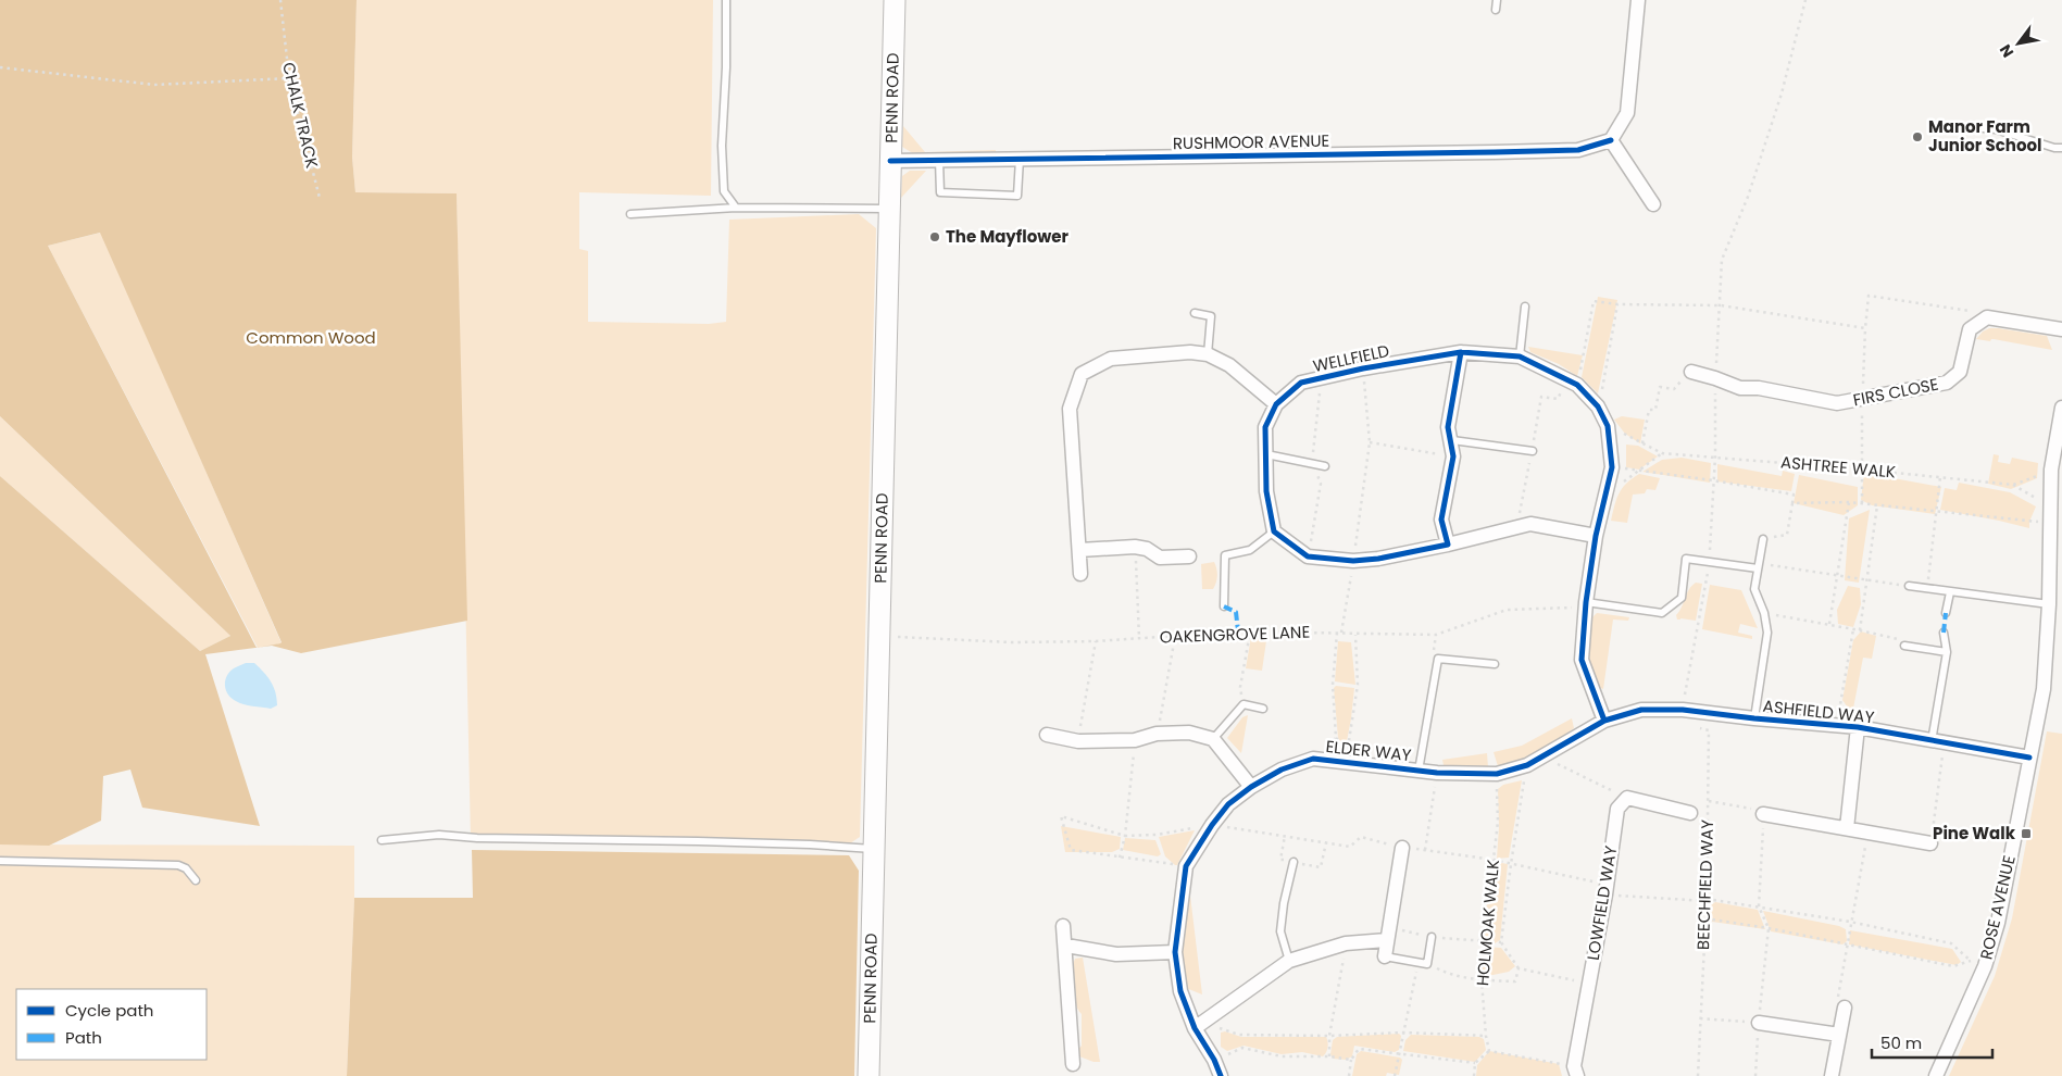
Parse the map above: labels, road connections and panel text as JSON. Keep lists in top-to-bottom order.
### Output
{
  "streets": {
    "main road": ["PENN ROAD"],
    "street": [
      "RUSHMOOR AVENUE",
      "WELLFIELD",
      "FIRS CLOSE",
      "ASHFIELD WAY",
      "ELDER WAY",
      "LOWFIELD WAY",
      "ROSE AVENUE"
    ],
    "path": [
      "CHALK TRACK",
      "ASHTREE WALK",
      "OAKENGROVE LANE",
      "BEECHFIELD WAY",
      "HOLMOAK WALK"
    ]
  },
  "crossings": [
    ["PENN ROAD", "RUSHMOOR AVENUE"],
    ["PENN ROAD", "OAKENGROVE LANE"],
    ["WELLFIELD", "ASHTREE WALK"],
    ["WELLFIELD", "OAKENGROVE LANE"],
    ["WELLFIELD", "ASHFIELD WAY"],
    ["WELLFIELD", "ELDER WAY"],
    ["ASHTREE WALK", "ROSE AVENUE"],
    ["ASHFIELD WAY", "ELDER WAY"],
    ["ASHFIELD WAY", "BEECHFIELD WAY"],
    ["ASHFIELD WAY", "ROSE AVENUE"],
    ["ELDER WAY", "HOLMOAK WALK"]
  ],
  "parks": ["Common Wood"],
  "places": {
    "other": ["Manor Farm Junior School", "The Mayflower"],
    "transit": ["Pine Walk"]
  },
  "legend": ["Cycle path", "Path"],
  "scale_bar": "50 m",
  "north": "bottom left"
}
